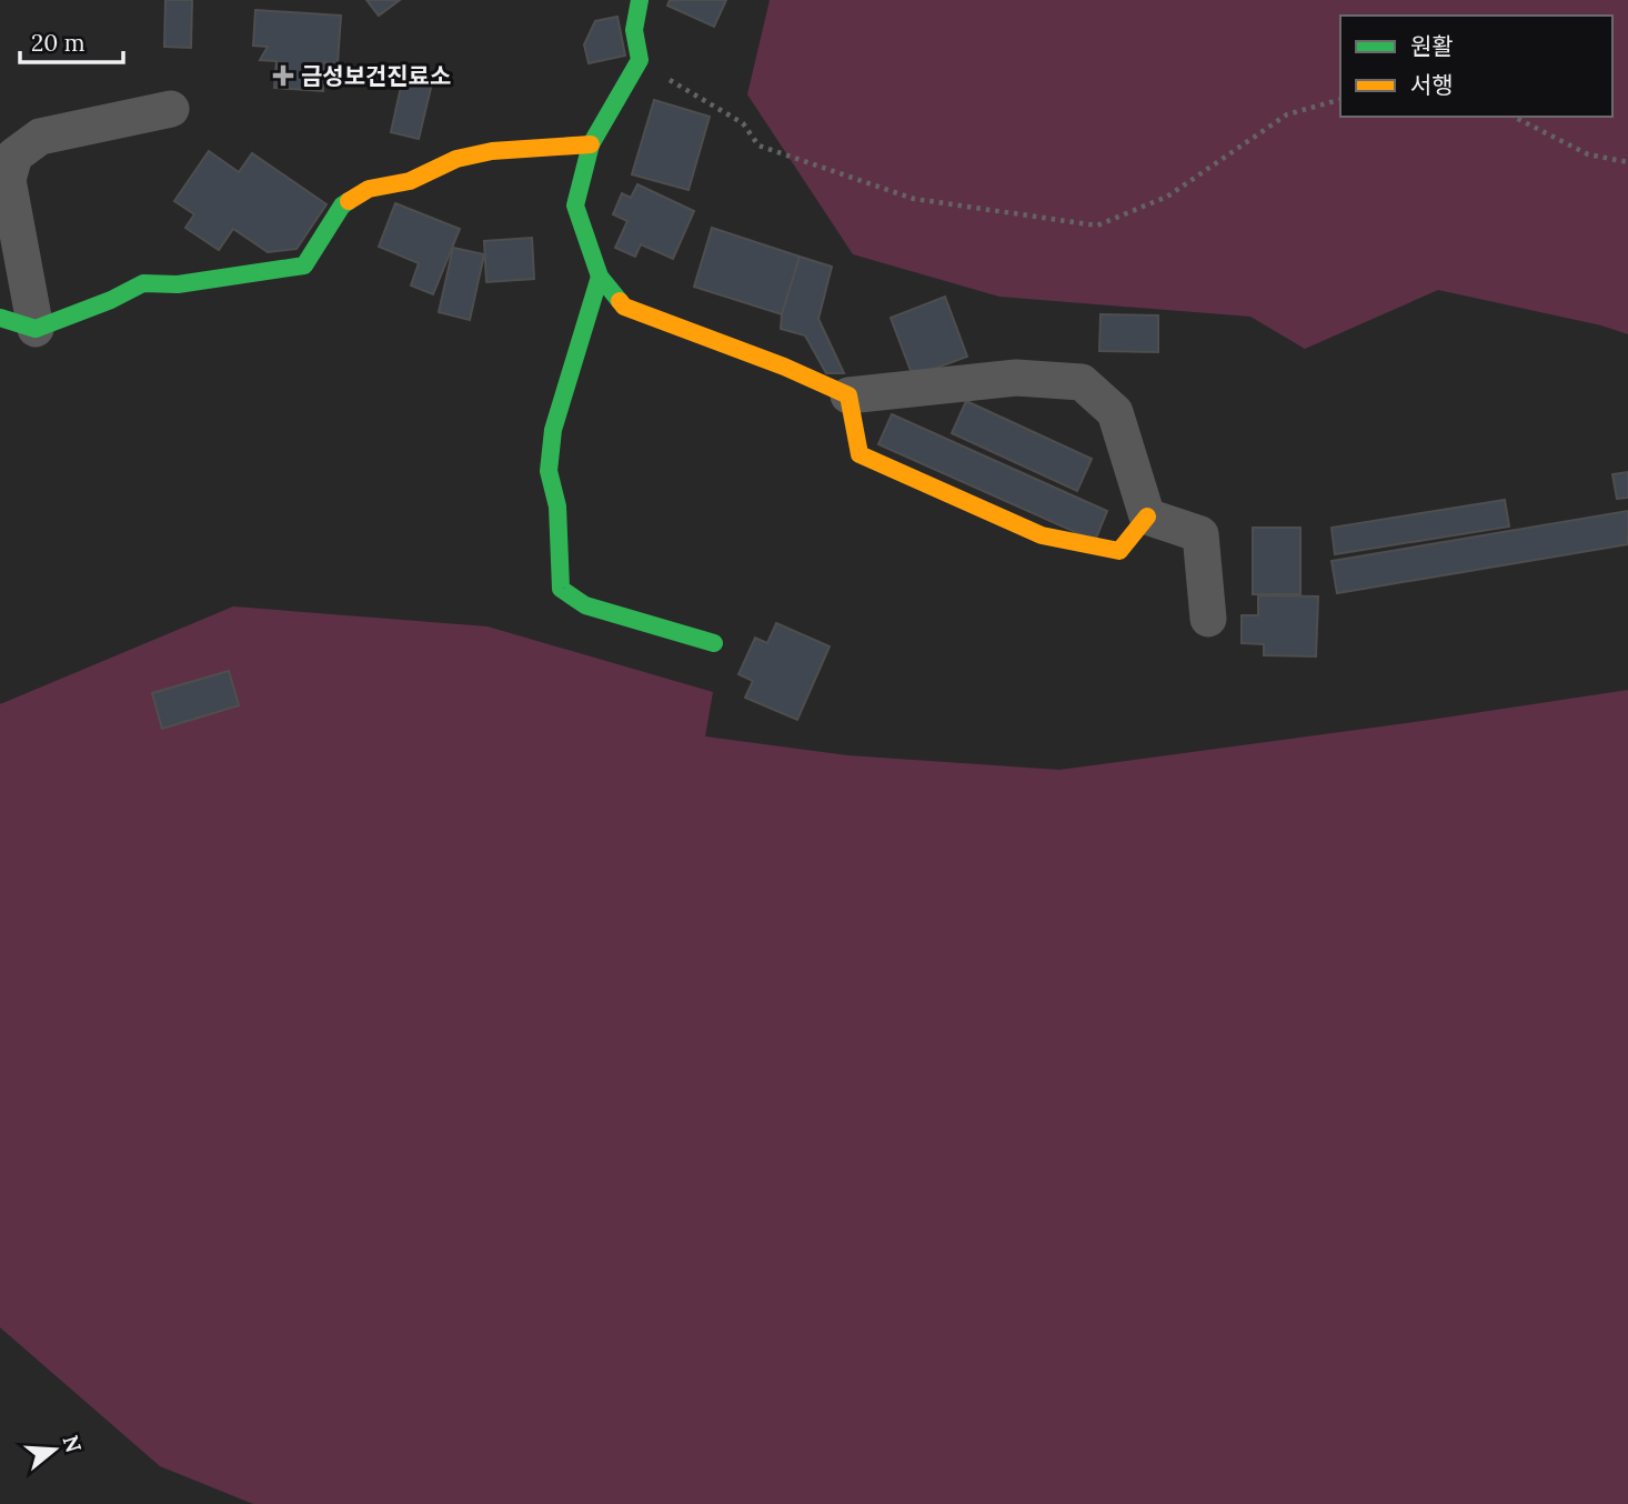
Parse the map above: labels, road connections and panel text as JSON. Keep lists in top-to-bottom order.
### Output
{
  "places": {
    "health": ["금성보건진료소"]
  },
  "legend": ["원활", "서행"],
  "scale_bar": "20 m",
  "north": "right"
}
